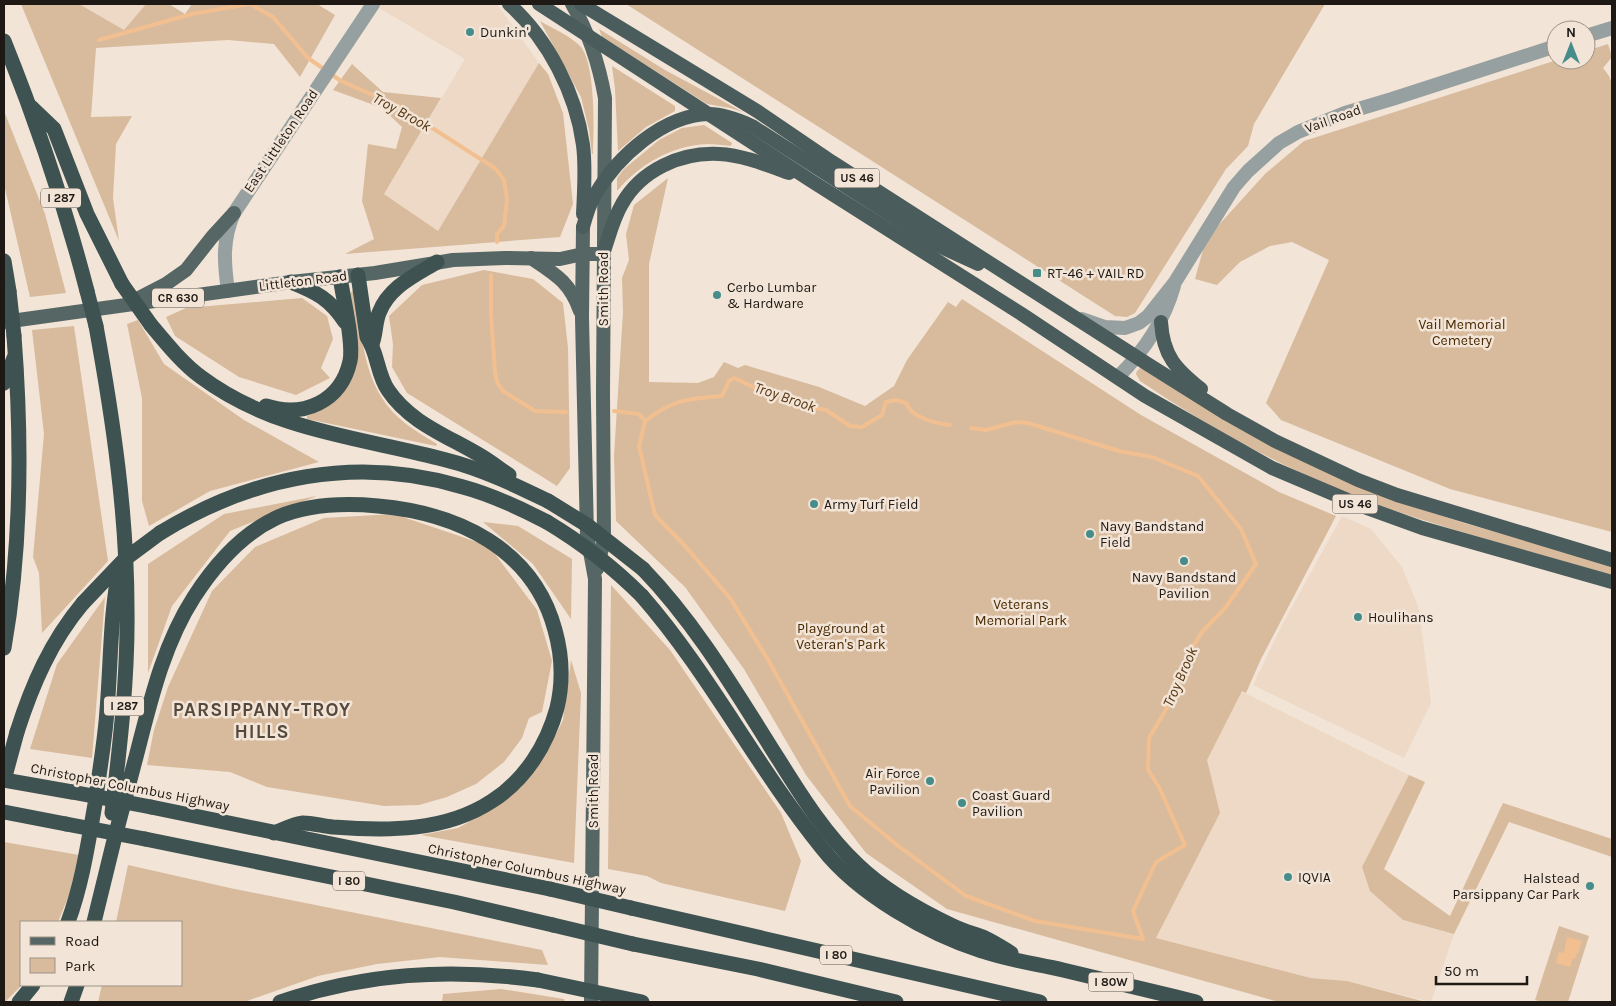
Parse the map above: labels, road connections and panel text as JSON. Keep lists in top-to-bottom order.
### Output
{
  "streets": {
    "highway": [
      "US 46",
      "I 287",
      "Christopher Columbus Highway",
      "I 80",
      "I 80W"
    ],
    "main road": ["Littleton Road", "Smith Road", "CR 630"],
    "street": ["Vail Road", "East Littleton Road"]
  },
  "crossings": [
    ["Vail Road", "US 46"],
    ["East Littleton Road", "Littleton Road"],
    ["US 46", "Smith Road"],
    ["Littleton Road", "Smith Road"]
  ],
  "districts": ["PARSIPPANY-TROY HILLS"],
  "water": ["Troy Brook"],
  "parks": ["Vail Memorial Cemetery", "Veterans Memorial Park", "Playground at Veteran's Park"],
  "places": {
    "other": [
      "Dunkin'",
      "Cerbo Lumbar & Hardware",
      "Army Turf Field",
      "Navy Bandstand Field",
      "Navy Bandstand Pavilion",
      "Houlihans",
      "Air Force Pavilion",
      "Coast Guard Pavilion",
      "IQVIA",
      "Halstead Parsippany Car Park"
    ],
    "transit": ["RT-46 + VAIL RD"]
  },
  "legend": ["Road", "Park"],
  "scale_bar": "50 m",
  "north": "top"
}
